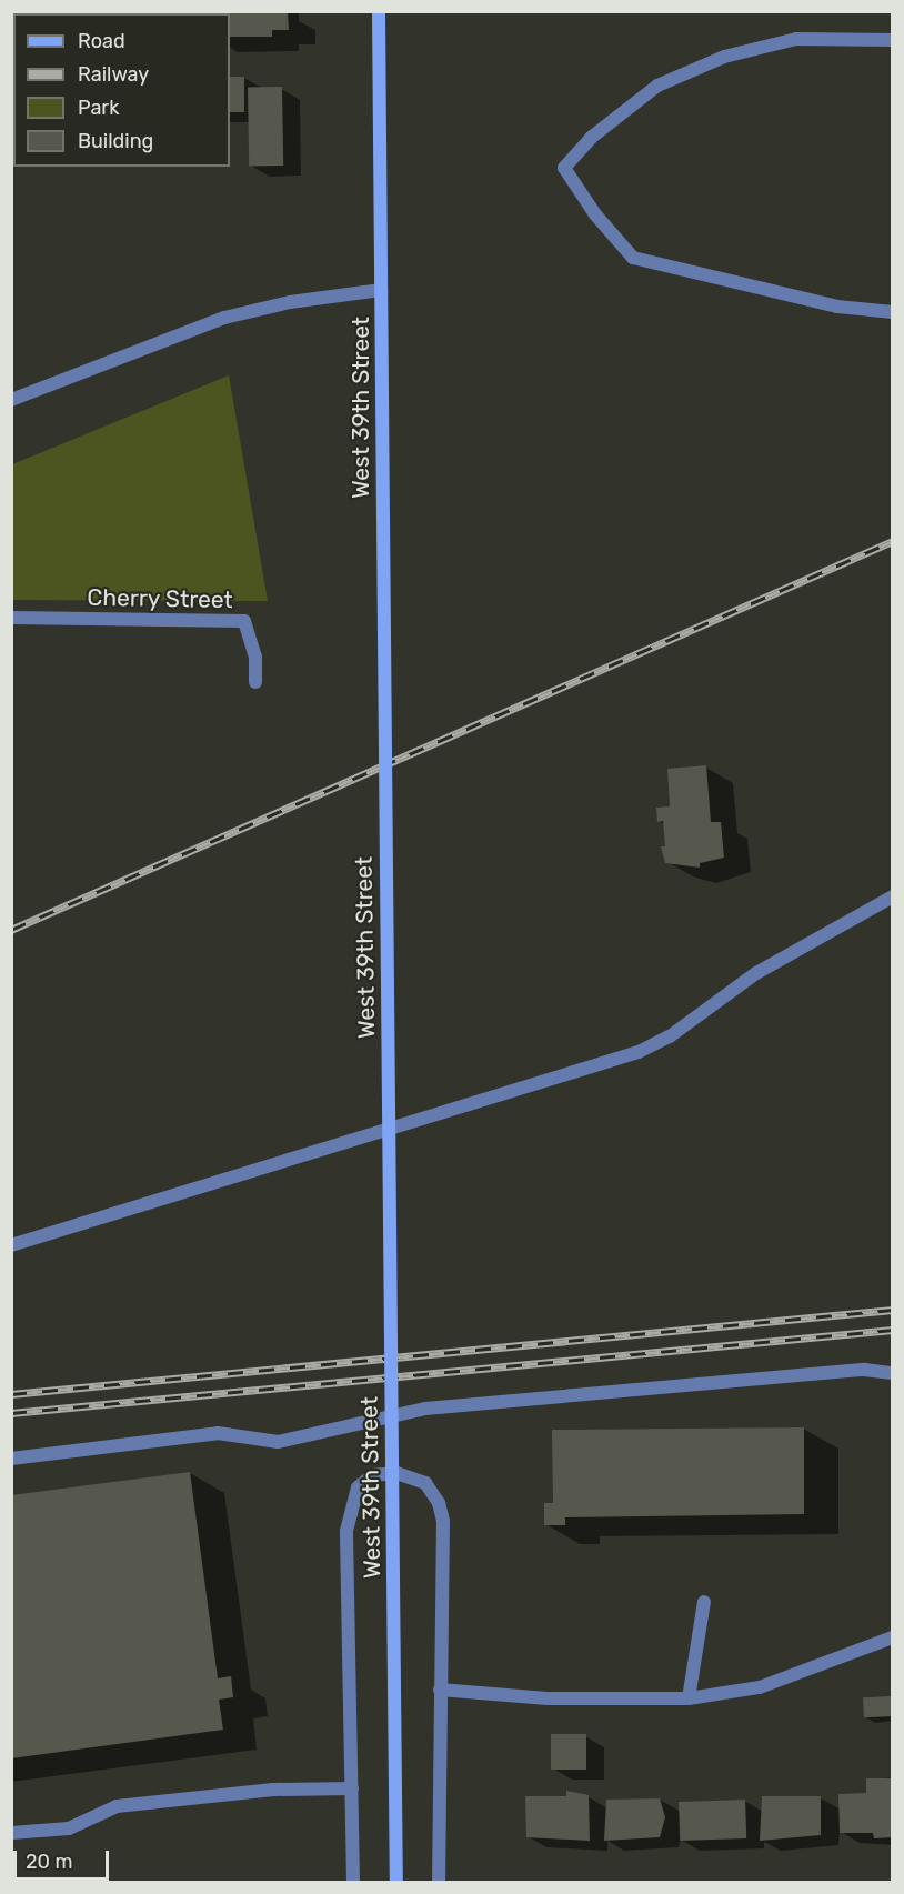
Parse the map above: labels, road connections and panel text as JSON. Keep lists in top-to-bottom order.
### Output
{
  "streets": {
    "street": ["West 39th Street", "Cherry Street"]
  },
  "legend": [
    "Road",
    "Railway",
    "Park",
    "Building"
  ],
  "scale_bar": "20 m"
}
